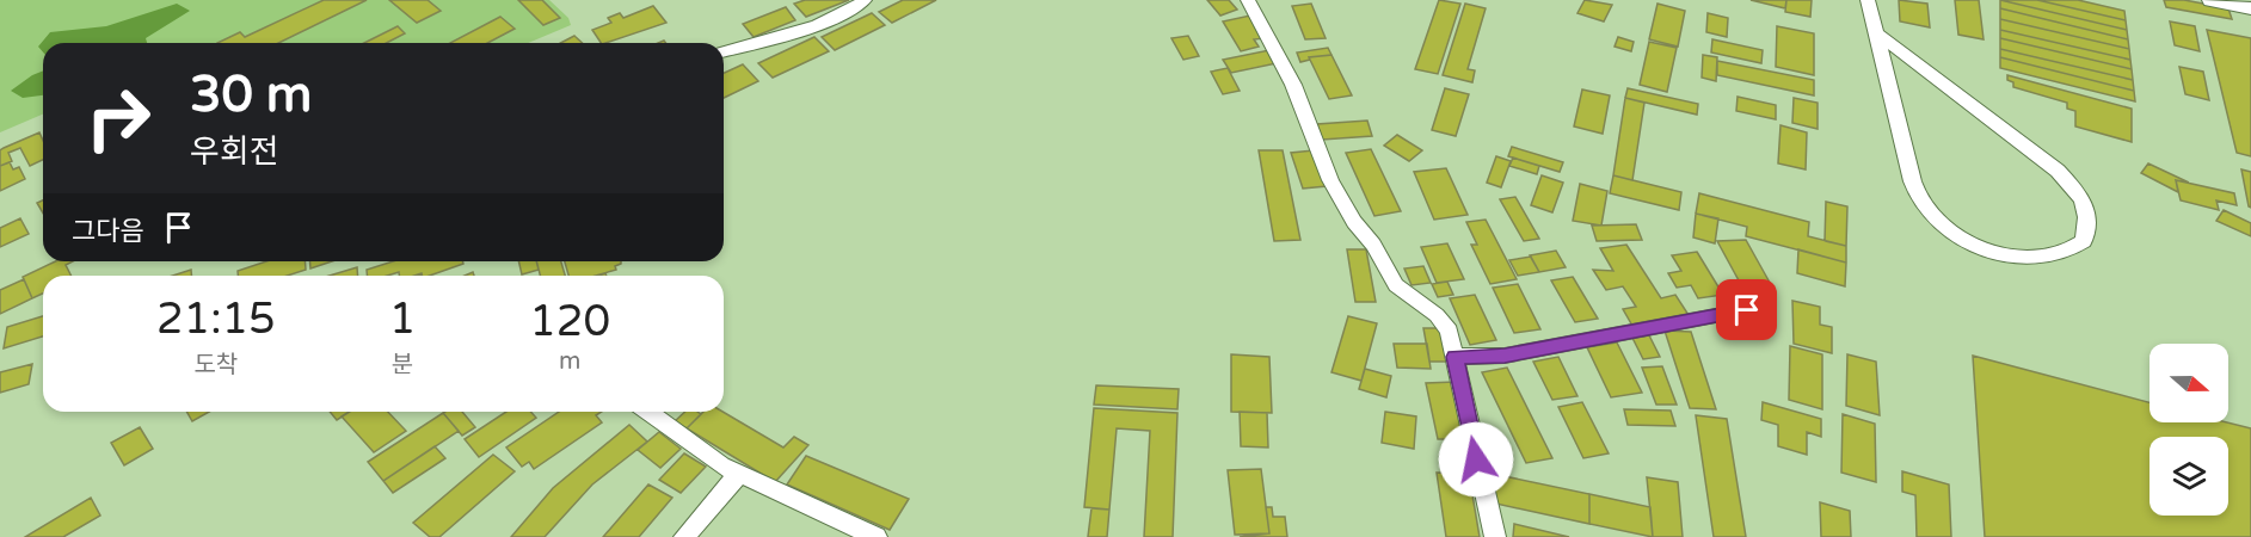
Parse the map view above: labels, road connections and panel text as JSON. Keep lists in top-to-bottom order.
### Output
{
  "north": "right",
  "page": {
    "turn": ["30 m", "우회전"],
    "then": "그다음",
    "eta": [
      "21:15",
      "도착",
      "1",
      "분",
      "120",
      "m"
    ]
  }
}
